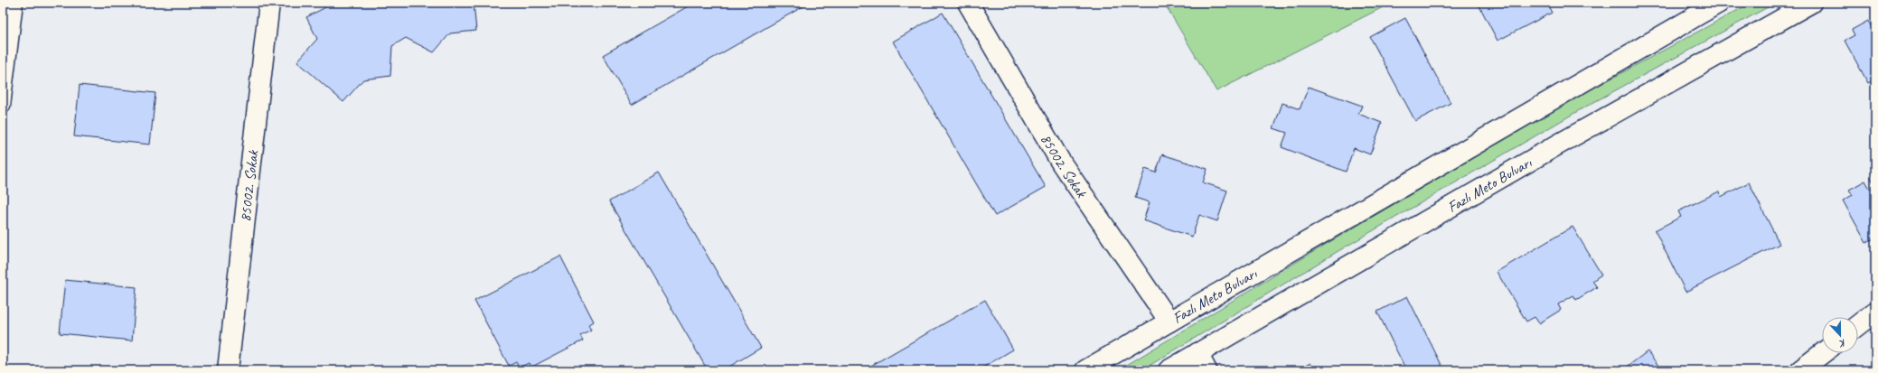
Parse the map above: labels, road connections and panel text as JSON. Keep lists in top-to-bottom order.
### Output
{
  "streets": {
    "main road": ["85002. Sokak", "Fazlı Meto Bulvarı"]
  },
  "crossings": [
    ["85002. Sokak", "Fazlı Meto Bulvarı"]
  ],
  "north": "bottom"
}
